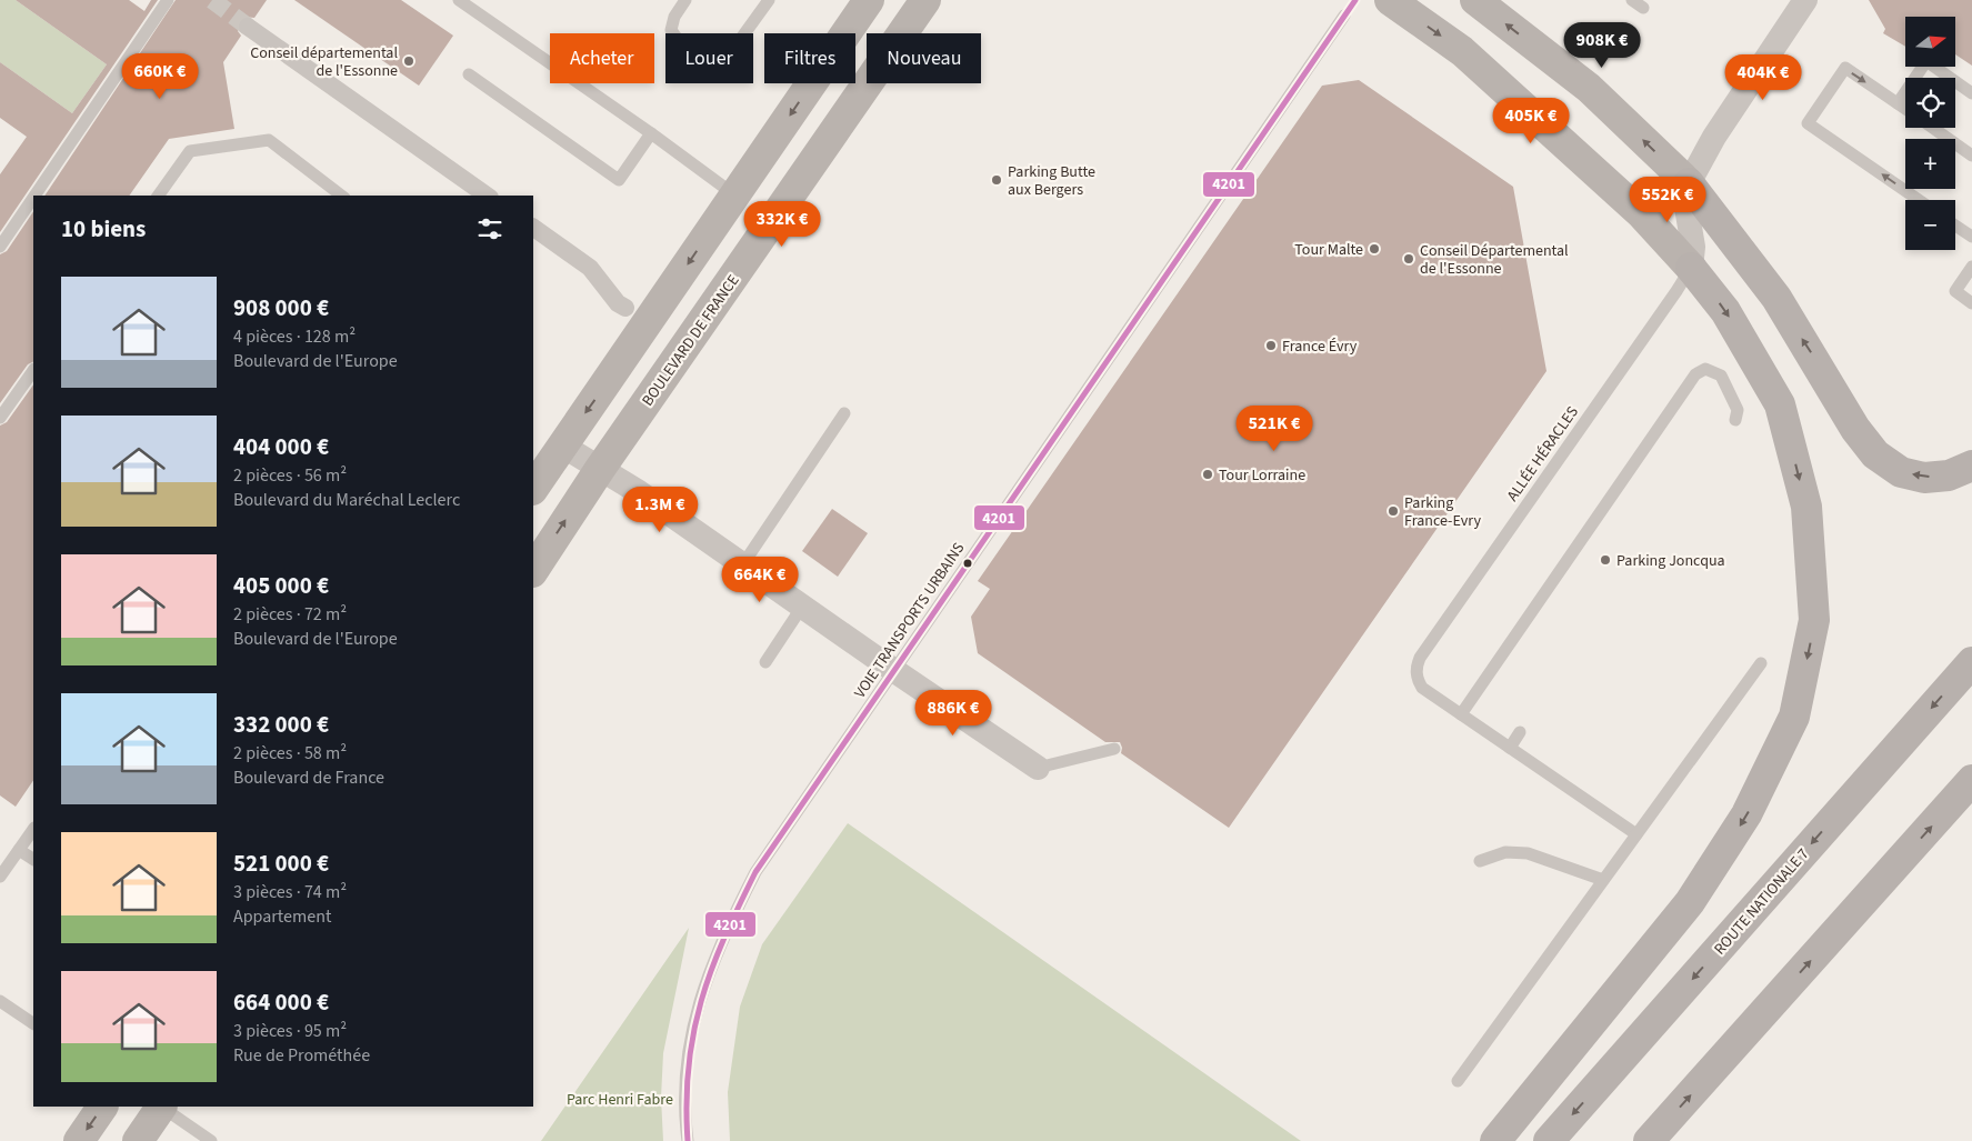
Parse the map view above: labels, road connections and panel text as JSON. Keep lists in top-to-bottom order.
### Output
{
  "streets": {
    "main road": ["BOULEVARD DE FRANCE", "ROUTE NATIONALE 7"],
    "lane": ["ALLÉE HÉRACLES", "VOIE TRANSPORTS URBAINS"]
  },
  "parks": ["Parc Henri Fabre"],
  "places": [
    "Conseil départemental de l'Essonne",
    "Parking Butte aux Bergers",
    "Tour Malte",
    "Conseil Départemental de l'Essonne",
    "France Évry",
    "Tour Lorraine",
    "Parking France-Evry",
    "Parking Joncqua"
  ],
  "lines": ["transit line 4201"],
  "north": "right",
  "page": {
    "map_buttons": ["+", "−"],
    "price": [
      "908K €",
      "660K €",
      "404K €",
      "405K €",
      "552K €",
      "332K €",
      "521K €",
      "1.3M €",
      "664K €",
      "886K €"
    ],
    "chip": [
      "Acheter",
      "Louer",
      "Filtres",
      "Nouveau"
    ],
    "heading": "10 biens",
    "list": [
      {
        "name": "908 000 €",
        "note": "4 pièces · 128 m² · Boulevard de l'Europe"
      },
      {
        "name": "404 000 €",
        "note": "2 pièces · 56 m² · Boulevard du Maréchal Leclerc"
      },
      {
        "name": "405 000 €",
        "note": "2 pièces · 72 m² · Boulevard de l'Europe"
      },
      {
        "name": "332 000 €",
        "note": "2 pièces · 58 m² · Boulevard de France"
      },
      {
        "name": "521 000 €",
        "note": "3 pièces · 74 m² · Appartement"
      },
      {
        "name": "664 000 €",
        "note": "3 pièces · 95 m² · Rue de Prométhée"
      }
    ]
  }
}
